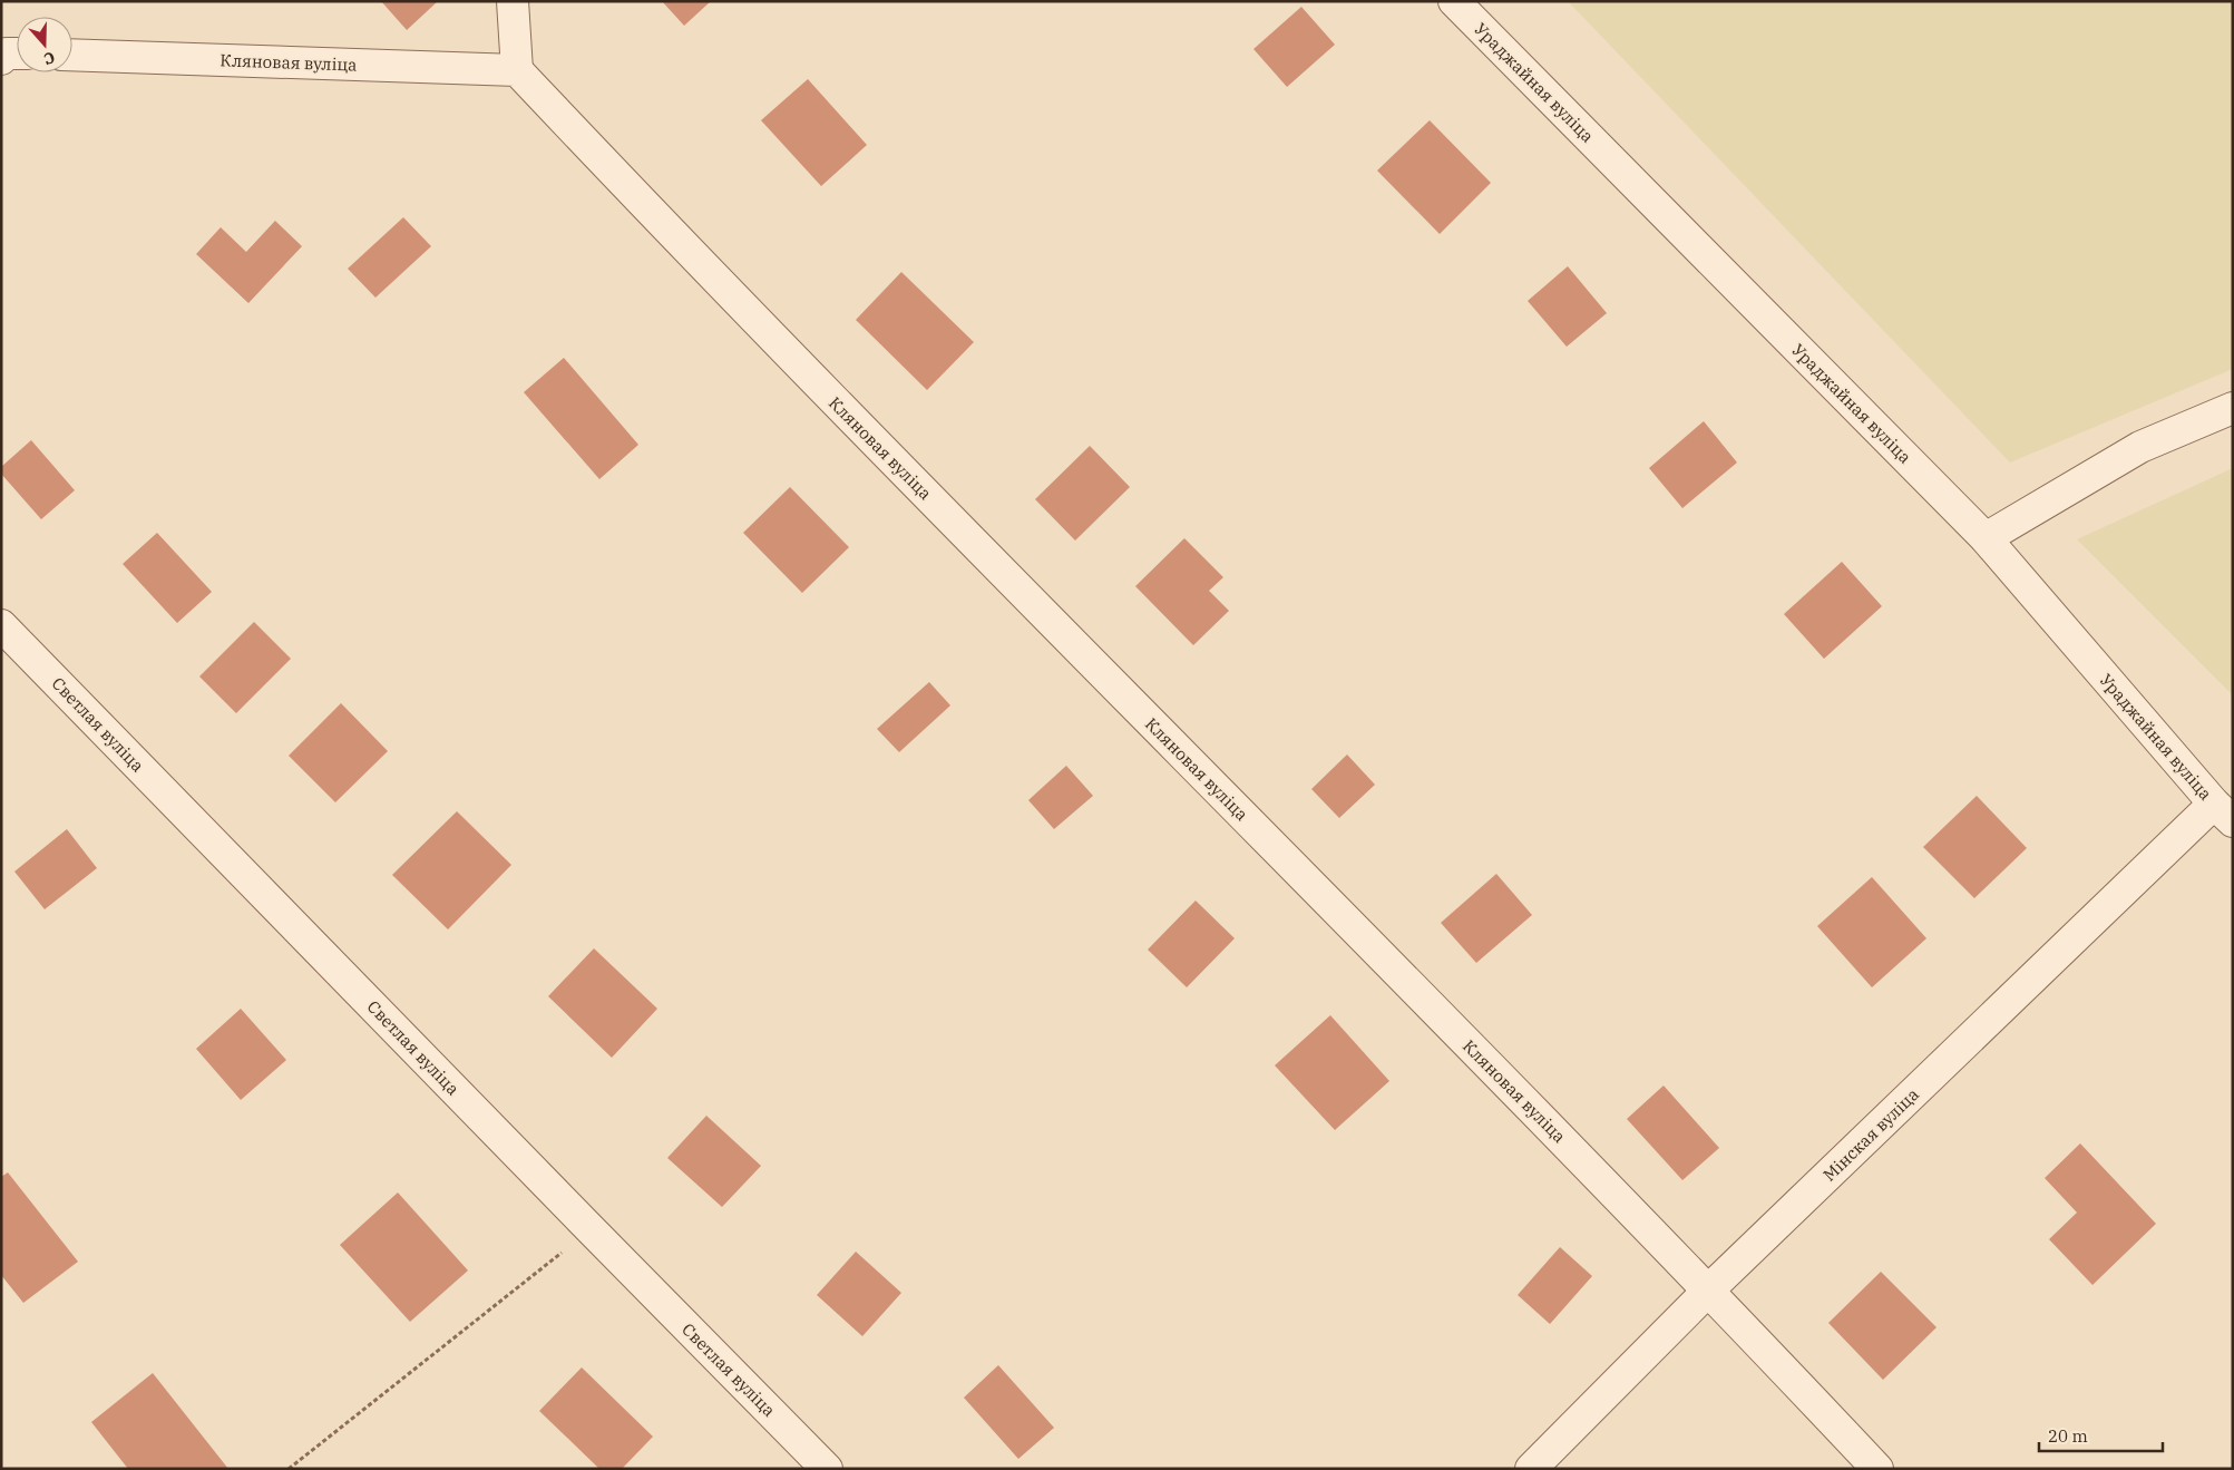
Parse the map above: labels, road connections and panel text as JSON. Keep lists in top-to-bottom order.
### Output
{
  "streets": {
    "street": [
      "Кляновая вуліца",
      "Ураджайная вуліца",
      "Светлая вуліца",
      "Мінская вуліца"
    ]
  },
  "crossings": [
    ["Кляновая вуліца", "Мінская вуліца"],
    ["Ураджайная вуліца", "Мінская вуліца"]
  ],
  "scale_bar": "20 m",
  "north": "bottom"
}
